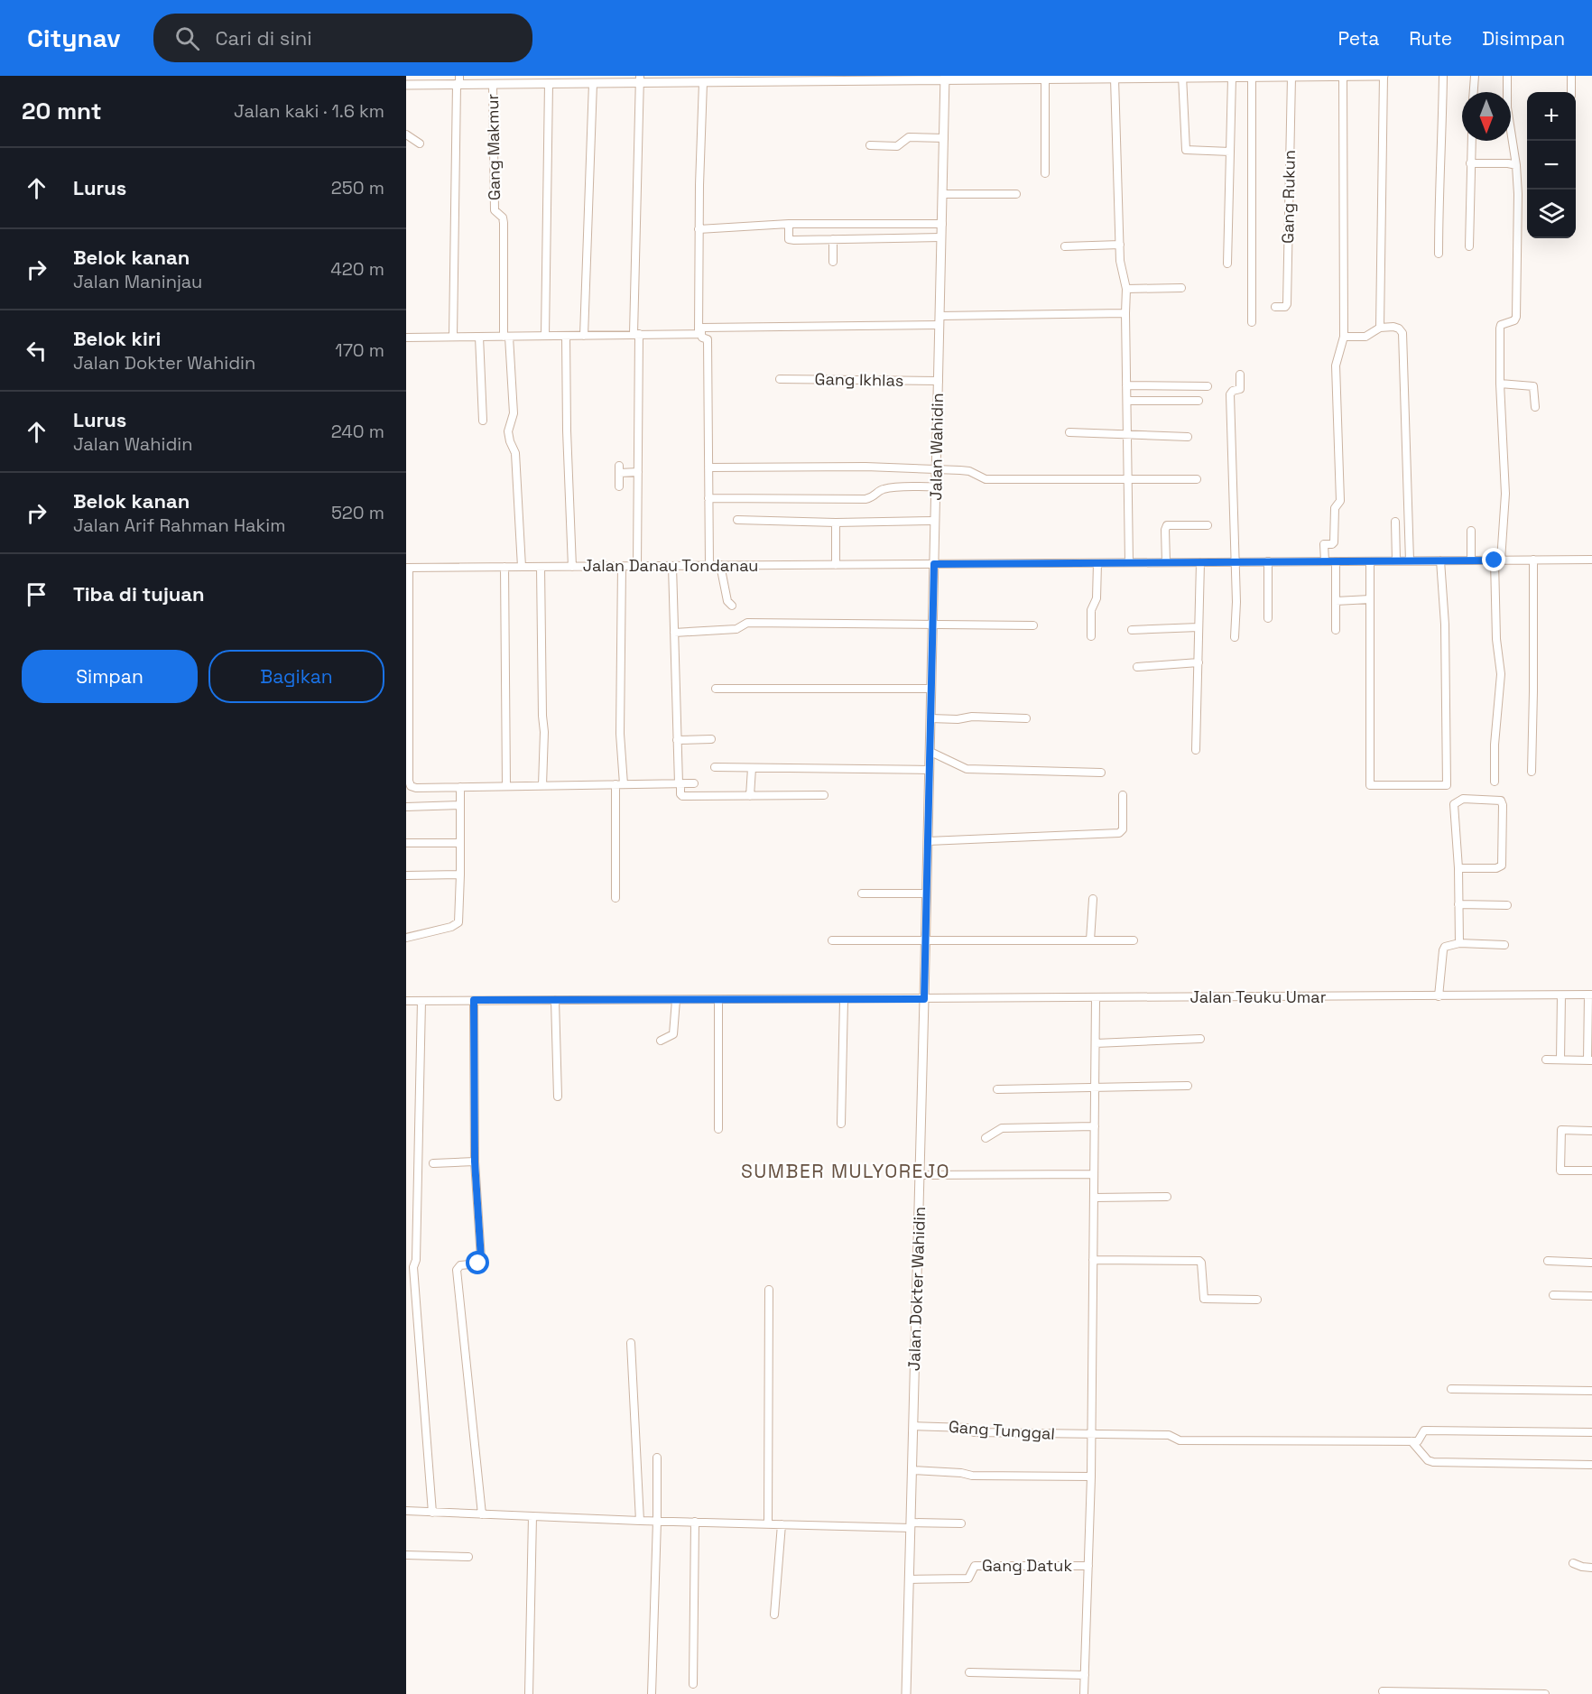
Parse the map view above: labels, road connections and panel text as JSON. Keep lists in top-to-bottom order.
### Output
{
  "streets": {
    "street": [
      "Gang Makmur",
      "Gang Rukun",
      "Gang Ikhlas",
      "Jalan Wahidin",
      "Jalan Danau Tondanau",
      "Jalan Teuku Umar",
      "Jalan Dokter Wahidin",
      "Gang Tunggal",
      "Gang Datuk"
    ]
  },
  "crossings": [
    ["Gang Makmur", "Jalan Danau Tondanau"],
    ["Gang Ikhlas", "Jalan Wahidin"],
    ["Jalan Wahidin", "Jalan Danau Tondanau"],
    ["Jalan Wahidin", "Jalan Dokter Wahidin"],
    ["Jalan Teuku Umar", "Jalan Dokter Wahidin"],
    ["Jalan Dokter Wahidin", "Gang Tunggal"],
    ["Jalan Dokter Wahidin", "Gang Datuk"]
  ],
  "districts": ["SUMBER MULYOREJO"],
  "north": "bottom",
  "page": {
    "header": "Citynav",
    "search": "Cari di sini",
    "nav": ["Peta", "Rute", "Disimpan"],
    "heading": ["20 mnt", "Jalan kaki · 1.6 km"],
    "map_buttons": ["+", "−"],
    "list": [
      ["Lurus", "250 m"],
      ["Belok kanan", "Jalan Maninjau", "420 m"],
      ["Belok kiri", "Jalan Dokter Wahidin", "170 m"],
      ["Lurus", "Jalan Wahidin", "240 m"],
      ["Belok kanan", "Jalan Arif Rahman Hakim", "520 m"],
      "Tiba di tujuan"
    ],
    "buttons": ["Simpan", "Bagikan"]
  }
}
